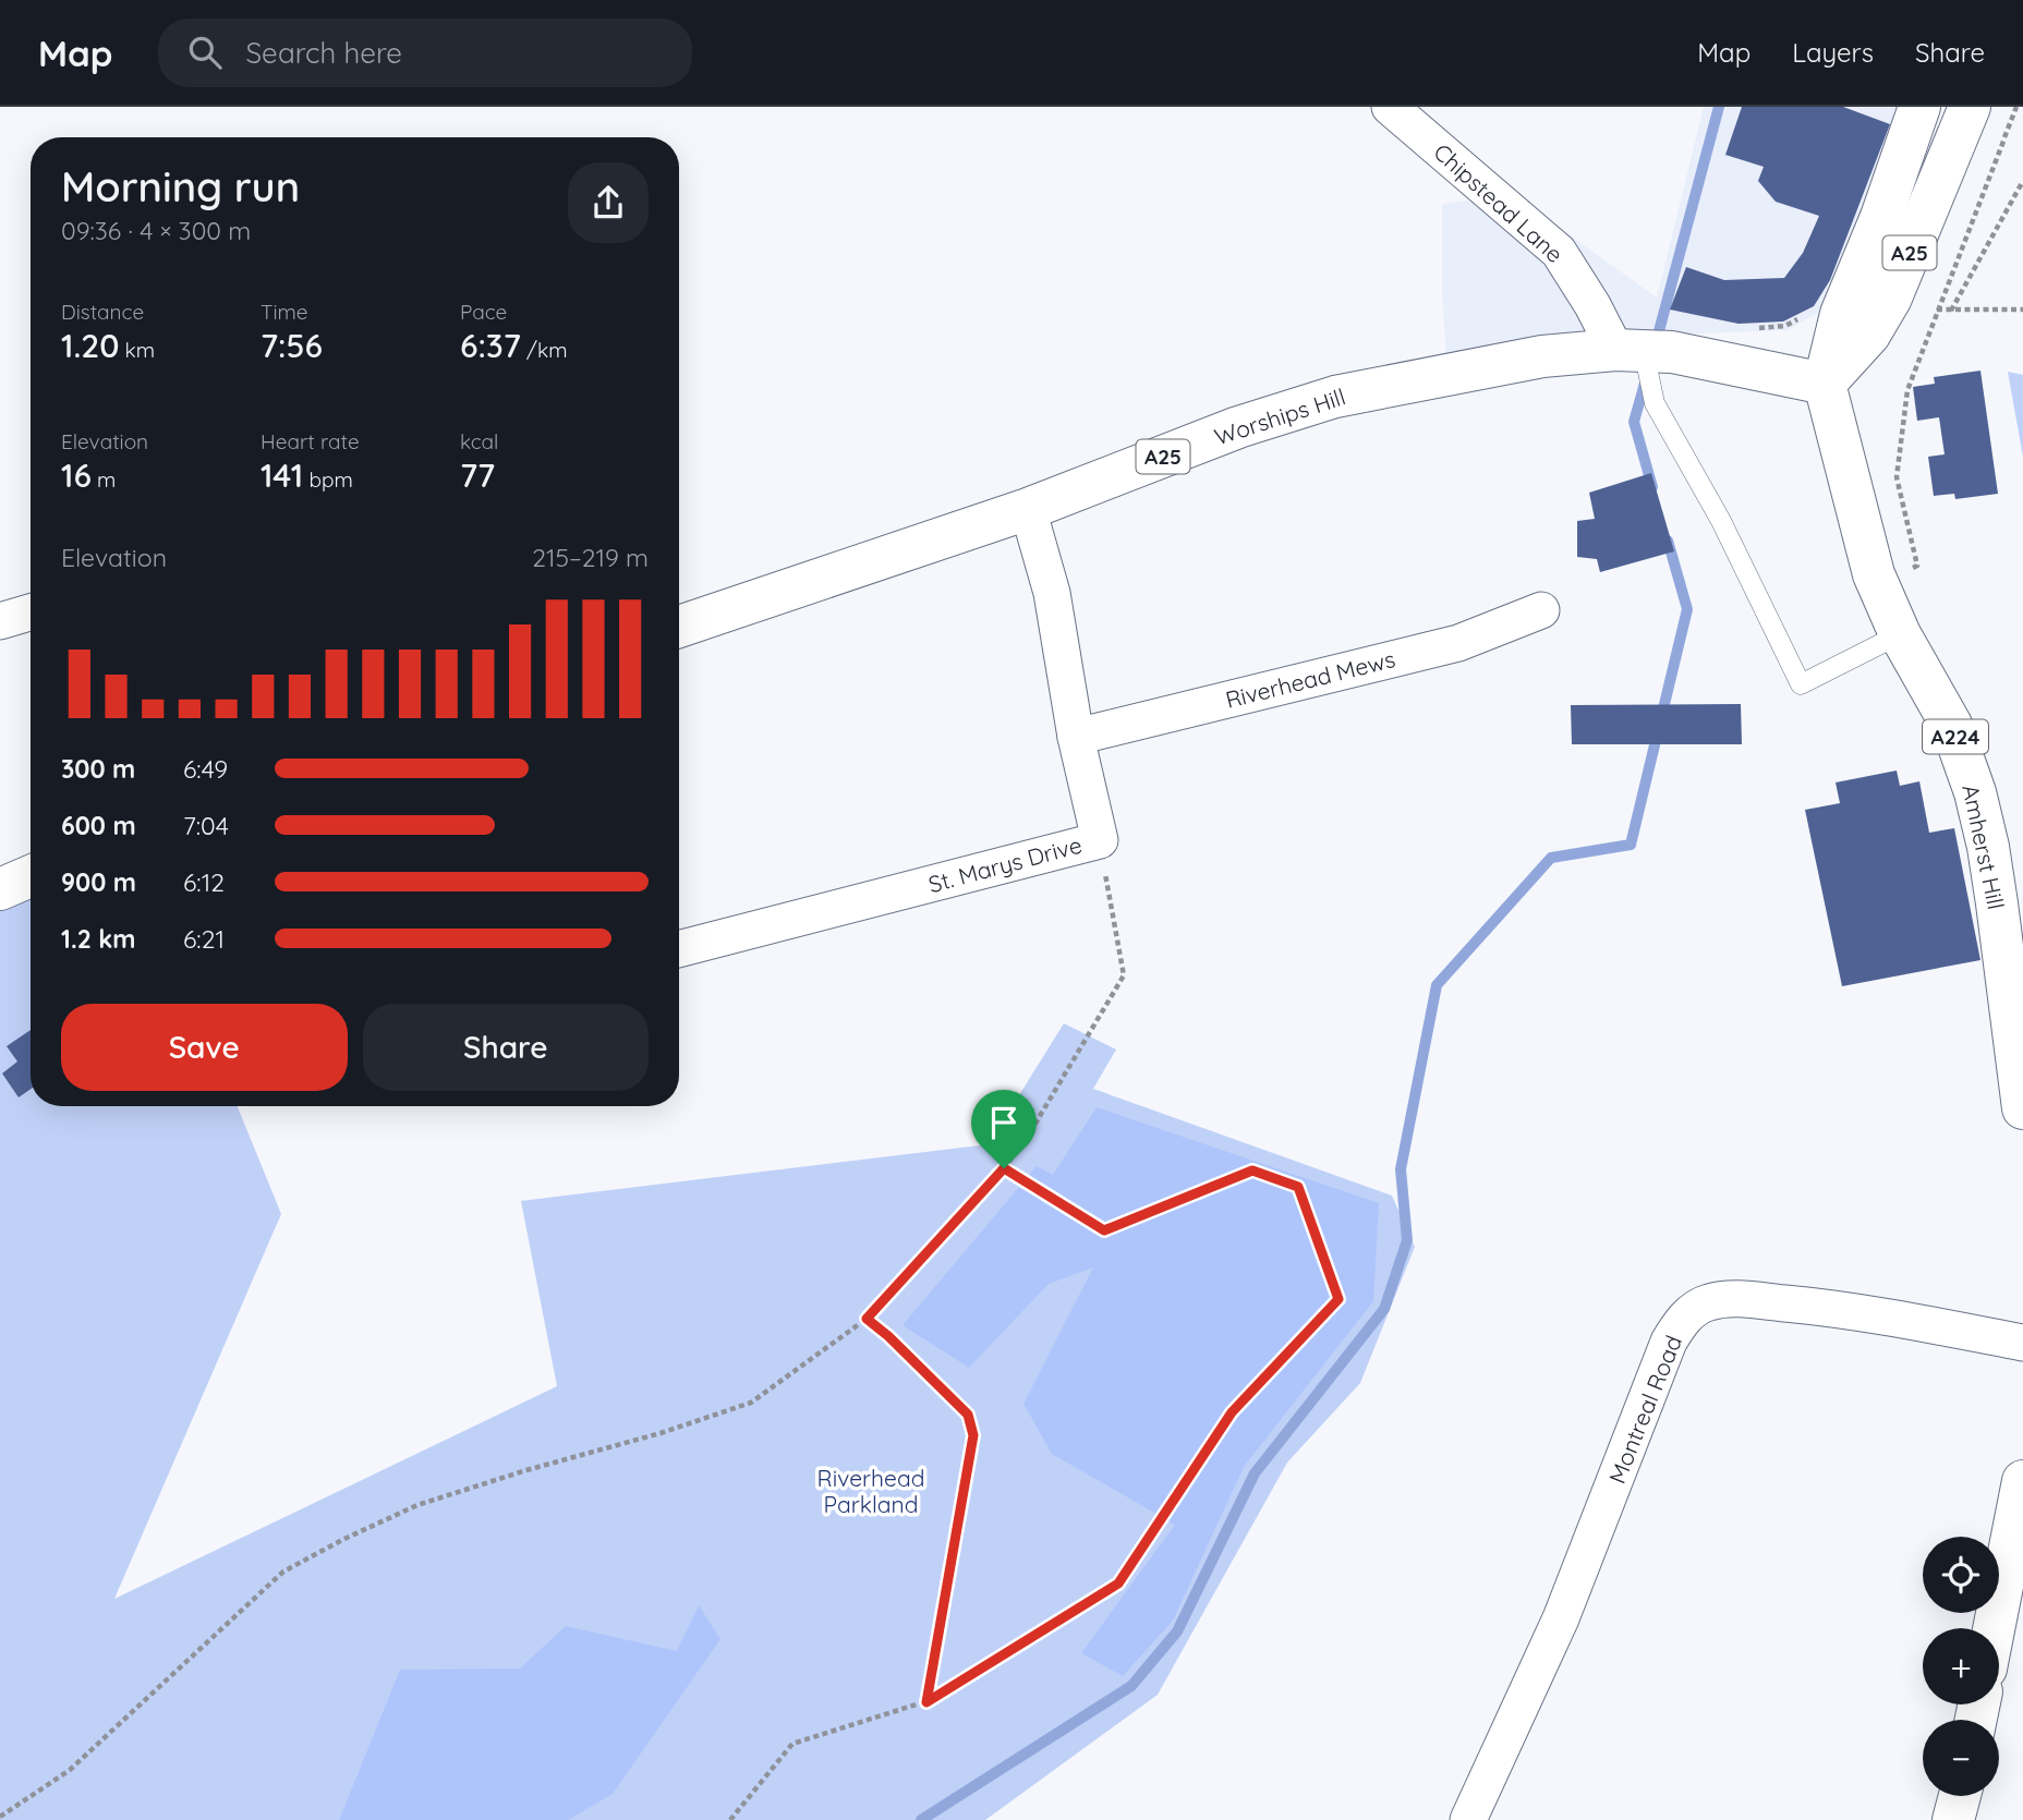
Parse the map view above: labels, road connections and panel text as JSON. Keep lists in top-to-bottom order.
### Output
{
  "streets": {
    "main road": [
      "A25",
      "Worships Hill",
      "A224",
      "Amherst Hill"
    ],
    "street": [
      "Chipstead Lane",
      "Riverhead Mews",
      "St. Marys Drive",
      "Montreal Road"
    ]
  },
  "crossings": [
    ["Chipstead Lane", "Worships Hill"],
    ["A25", "Worships Hill"],
    ["A25", "Amherst Hill"],
    ["Worships Hill", "Amherst Hill"],
    ["Worships Hill", "St. Marys Drive"],
    ["Riverhead Mews", "St. Marys Drive"]
  ],
  "parks": ["Riverhead Parkland"],
  "page": {
    "header": "Map",
    "search": "Search here",
    "nav": ["Map", "Layers", "Share"],
    "heading": ["Morning run", "09:36 · 4 × 300 m"],
    "stats": [
      ["Distance", "1.20 km"],
      ["Time", "7:56"],
      ["Pace", "6:37 /km"],
      ["Elevation", "16 m"],
      ["Heart rate", "141 bpm"],
      ["kcal", "77"]
    ],
    "chart": ["Elevation", "215–219 m"],
    "list": [
      {
        "name": "300 m",
        "note": "6:49"
      },
      {
        "name": "600 m",
        "note": "7:04"
      },
      {
        "name": "900 m",
        "note": "6:12"
      },
      {
        "name": "1.2 km",
        "note": "6:21"
      }
    ],
    "buttons": ["Save", "Share"],
    "map_buttons": ["+", "−"]
  }
}
